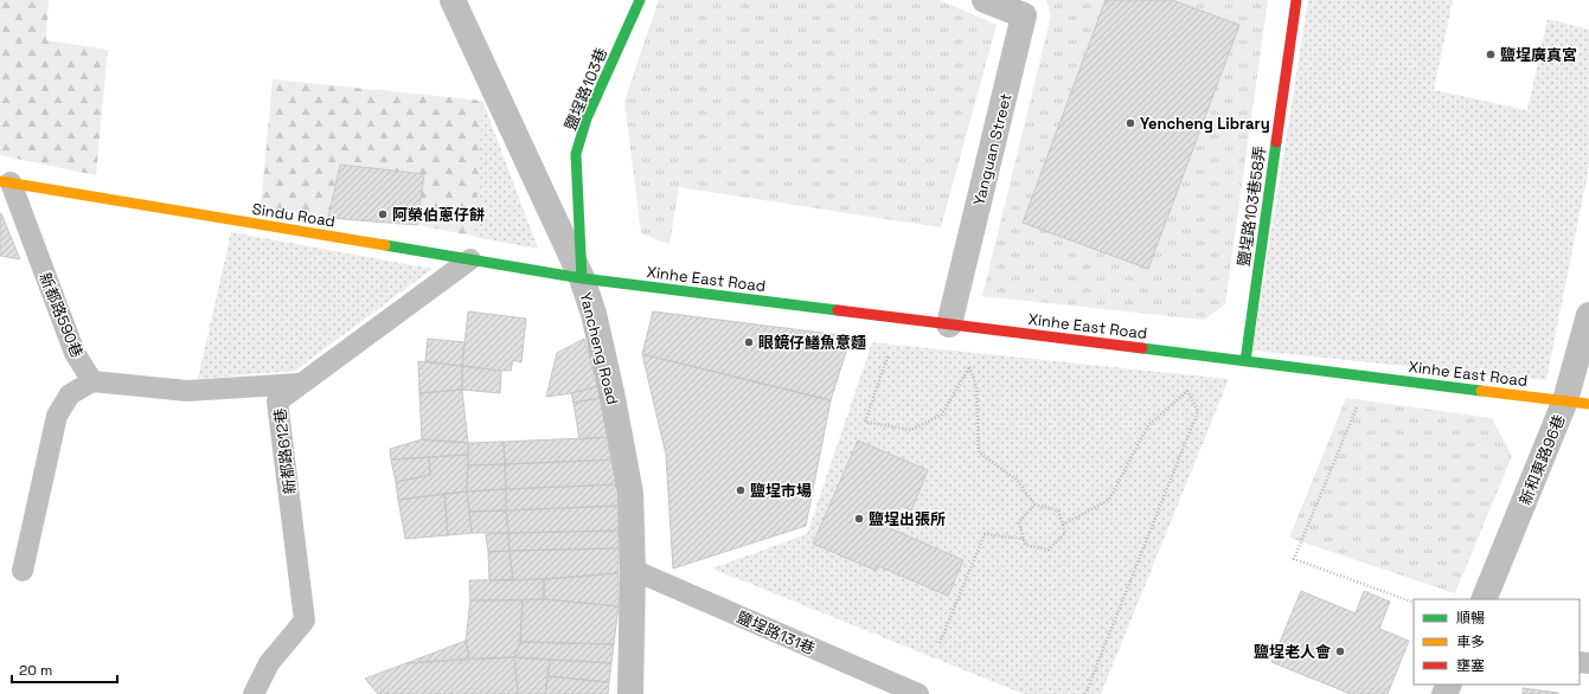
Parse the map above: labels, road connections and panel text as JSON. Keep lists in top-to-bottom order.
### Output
{
  "streets": {
    "street": [
      "鹽埕路103巷",
      "Yanguan Street",
      "鹽埕路103巷58弄",
      "Sindu Road",
      "Xinhe East Road",
      "Yancheng Road",
      "新和東路96巷"
    ],
    "lane": ["新都路590巷", "新都路612巷", "鹽埕路131巷"]
  },
  "crossings": [
    ["鹽埕路103巷", "Sindu Road"],
    ["鹽埕路103巷", "Xinhe East Road"],
    ["鹽埕路103巷", "Yancheng Road"],
    ["Yanguan Street", "Xinhe East Road"],
    ["鹽埕路103巷58弄", "Xinhe East Road"],
    ["Sindu Road", "Xinhe East Road"],
    ["Sindu Road", "新都路590巷"],
    ["Sindu Road", "Yancheng Road"],
    ["Sindu Road", "新都路612巷"],
    ["Xinhe East Road", "Yancheng Road"],
    ["Xinhe East Road", "新和東路96巷"],
    ["Yancheng Road", "鹽埕路131巷"]
  ],
  "places": [
    "鹽埕廣真宮",
    "Yencheng Library",
    "阿榮伯蔥仔餅",
    "眼鏡仔鱔魚意麵",
    "鹽埕市場",
    "鹽埕出張所",
    "鹽埕老人會"
  ],
  "legend": ["順暢", "車多", "壅塞"],
  "scale_bar": "20 m"
}
